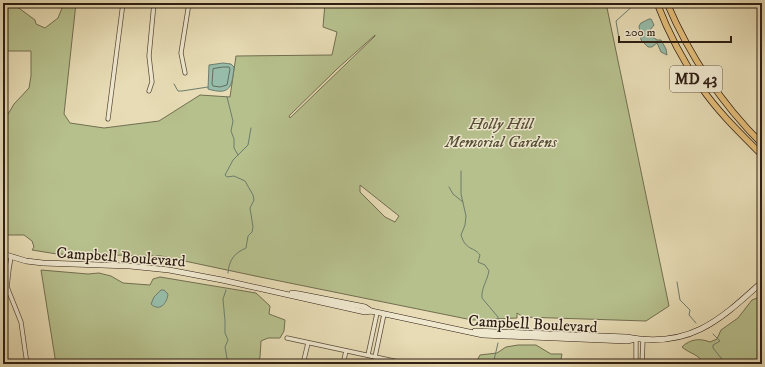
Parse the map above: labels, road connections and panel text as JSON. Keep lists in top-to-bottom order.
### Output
{
  "streets": {
    "main road": ["MD 43"],
    "street": ["Campbell Boulevard"]
  },
  "parks": ["Holly Hill Memorial Gardens"],
  "scale_bar": "200 m"
}
